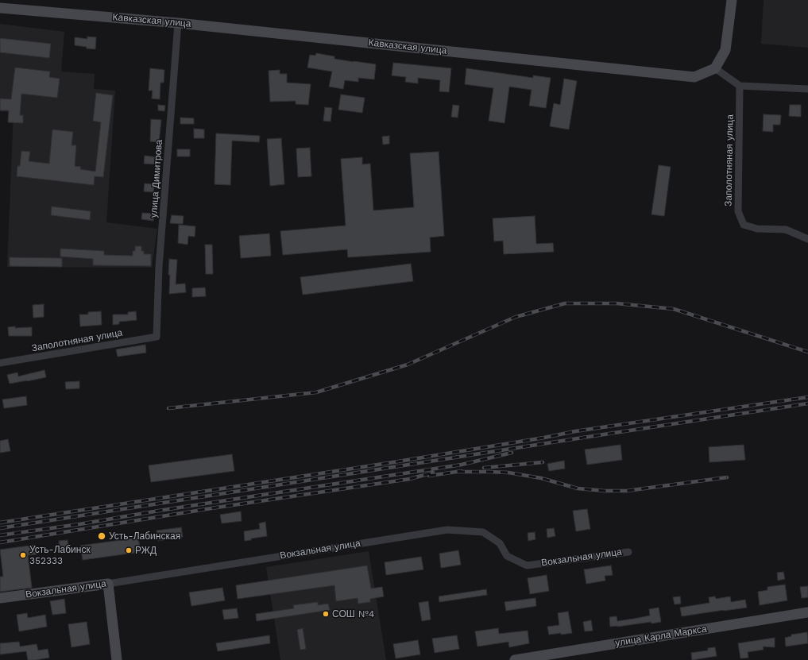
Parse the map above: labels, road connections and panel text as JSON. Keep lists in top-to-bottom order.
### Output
{
  "streets": {
    "main road": ["Кавказская улица", "Вокзальная улица", "улица Карла Маркса"],
    "street": ["Заполотняная улица", "улица Димитрова"]
  },
  "crossings": [
    ["Кавказская улица", "улица Димитрова"],
    ["Заполотняная улица", "улица Димитрова"]
  ],
  "places": [
    "Усть-Лабинская",
    "РЖД",
    "Усть-Лабинск 352333",
    "СОШ №4"
  ]
}
